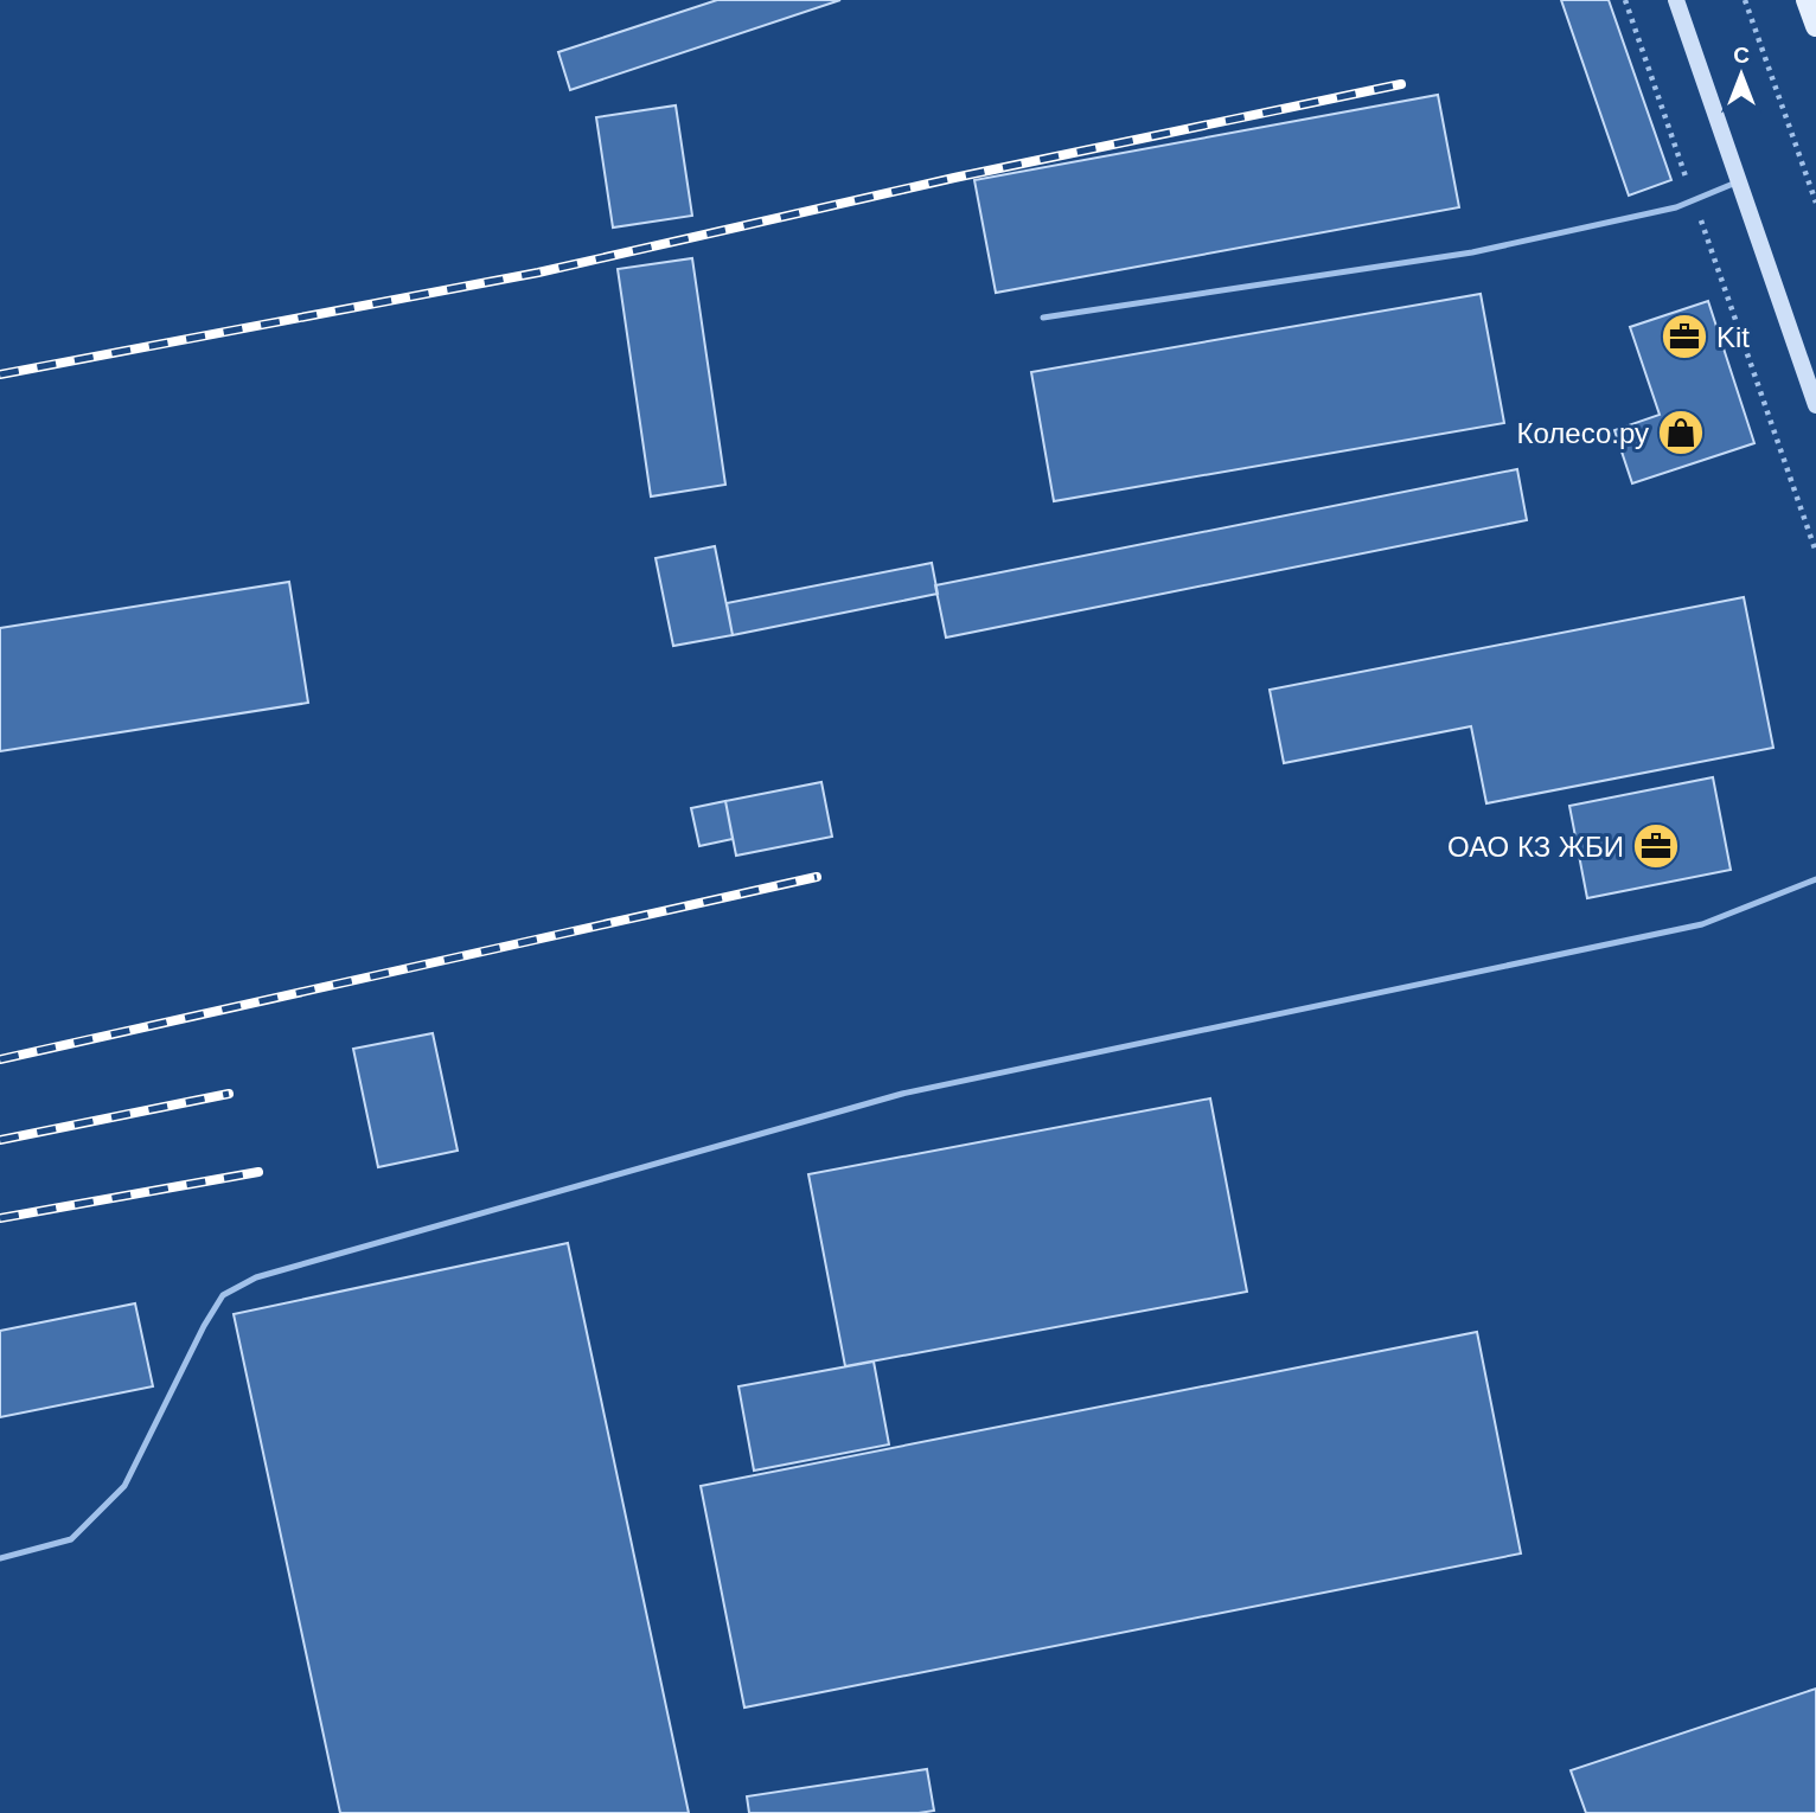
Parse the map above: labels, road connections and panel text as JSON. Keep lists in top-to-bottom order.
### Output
{
  "places": {
    "office": ["Kit", "ОАО КЗ ЖБИ"],
    "shop": ["Колесо.ру"]
  },
  "north": "top"
}
